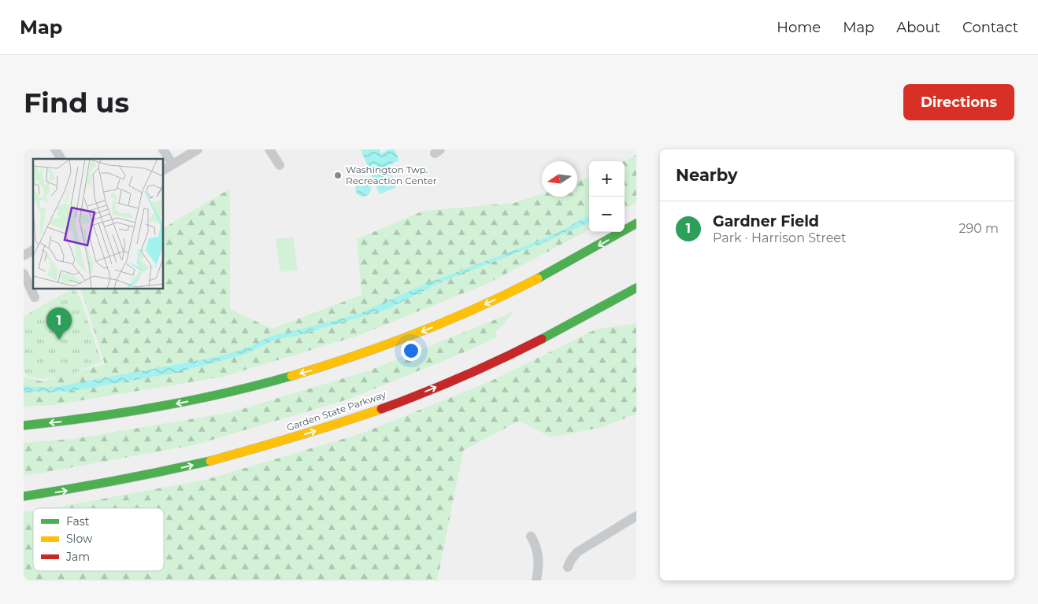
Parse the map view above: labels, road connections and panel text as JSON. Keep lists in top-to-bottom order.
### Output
{
  "streets": {
    "highway": ["Garden State Parkway"]
  },
  "places": ["Washington Twp. Recreaction Center"],
  "legend": ["Fast", "Slow", "Jam"],
  "north": "left",
  "page": {
    "header": "Map",
    "nav": [
      "Home",
      "Map",
      "About",
      "Contact"
    ],
    "buttons": "Directions",
    "title": "Find us",
    "heading": "Nearby",
    "map_buttons": ["+", "−"],
    "list": [
      {
        "mark": "1",
        "name": "Gardner Field",
        "note": "Park · Harrison Street",
        "value": "290 m"
      }
    ],
    "pins": "1"
  }
}
